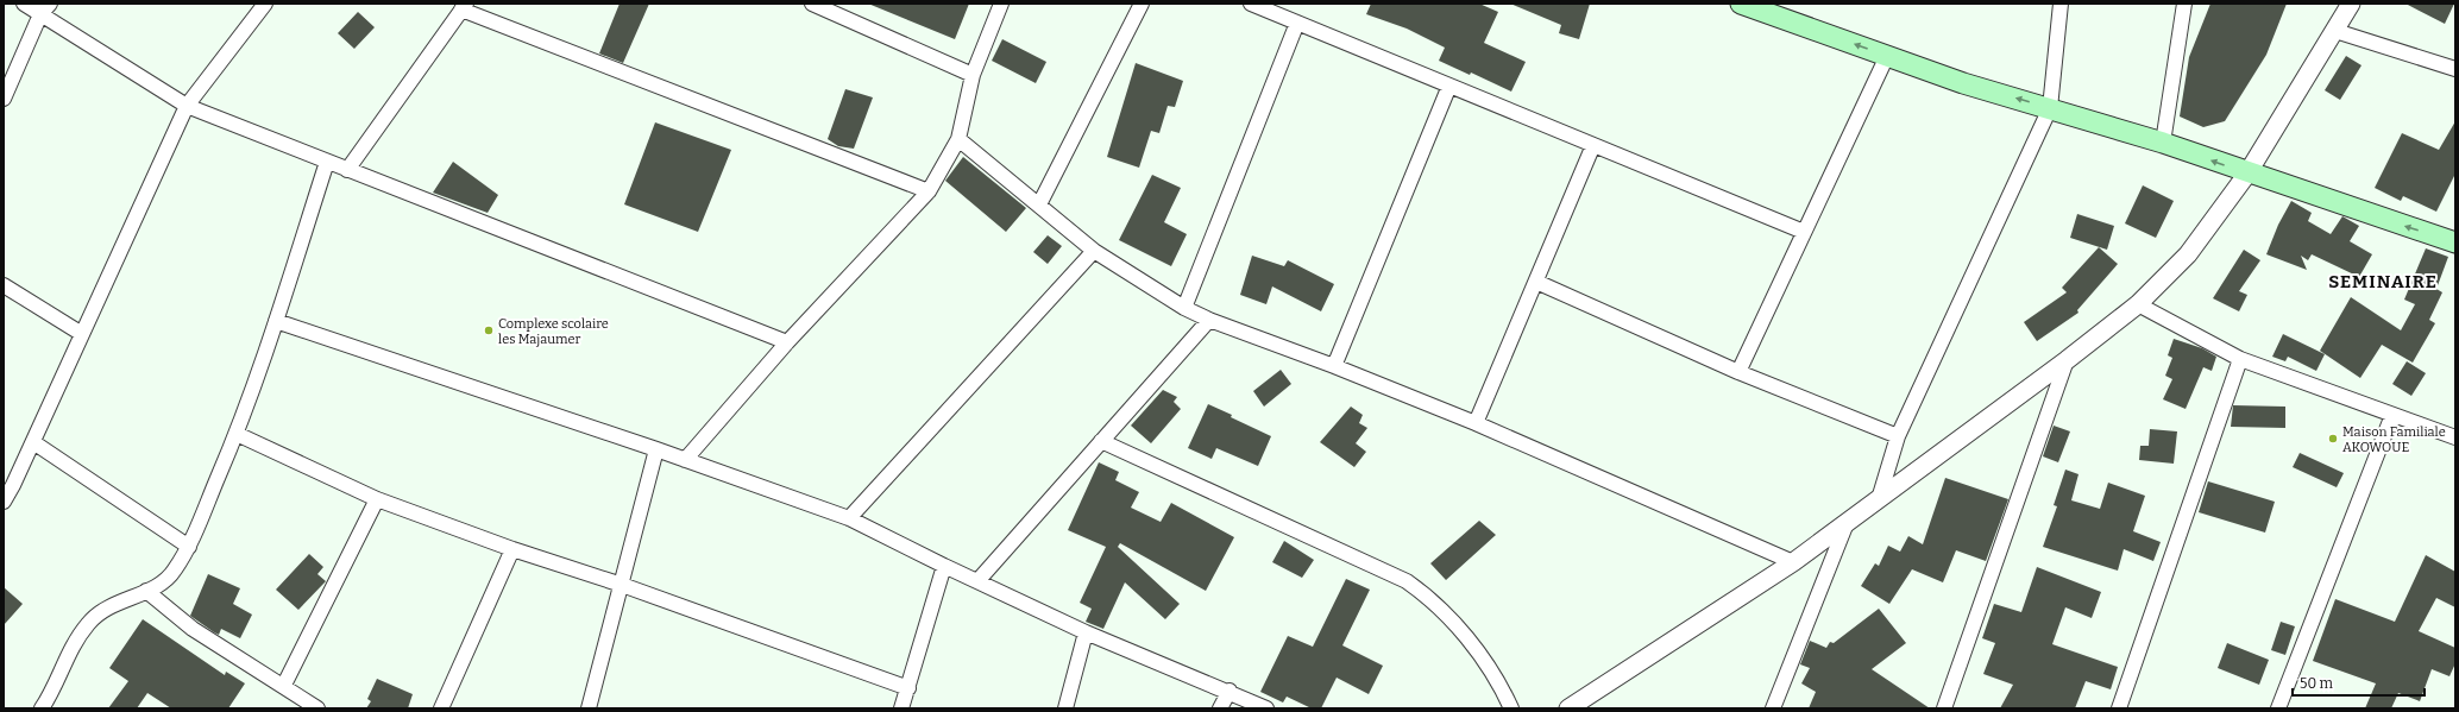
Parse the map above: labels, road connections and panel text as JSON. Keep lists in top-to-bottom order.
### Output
{
  "districts": ["SEMINAIRE"],
  "places": ["Complexe scolaire les Majaumer", "Maison Familiale AKOWOUE"],
  "scale_bar": "50 m"
}
